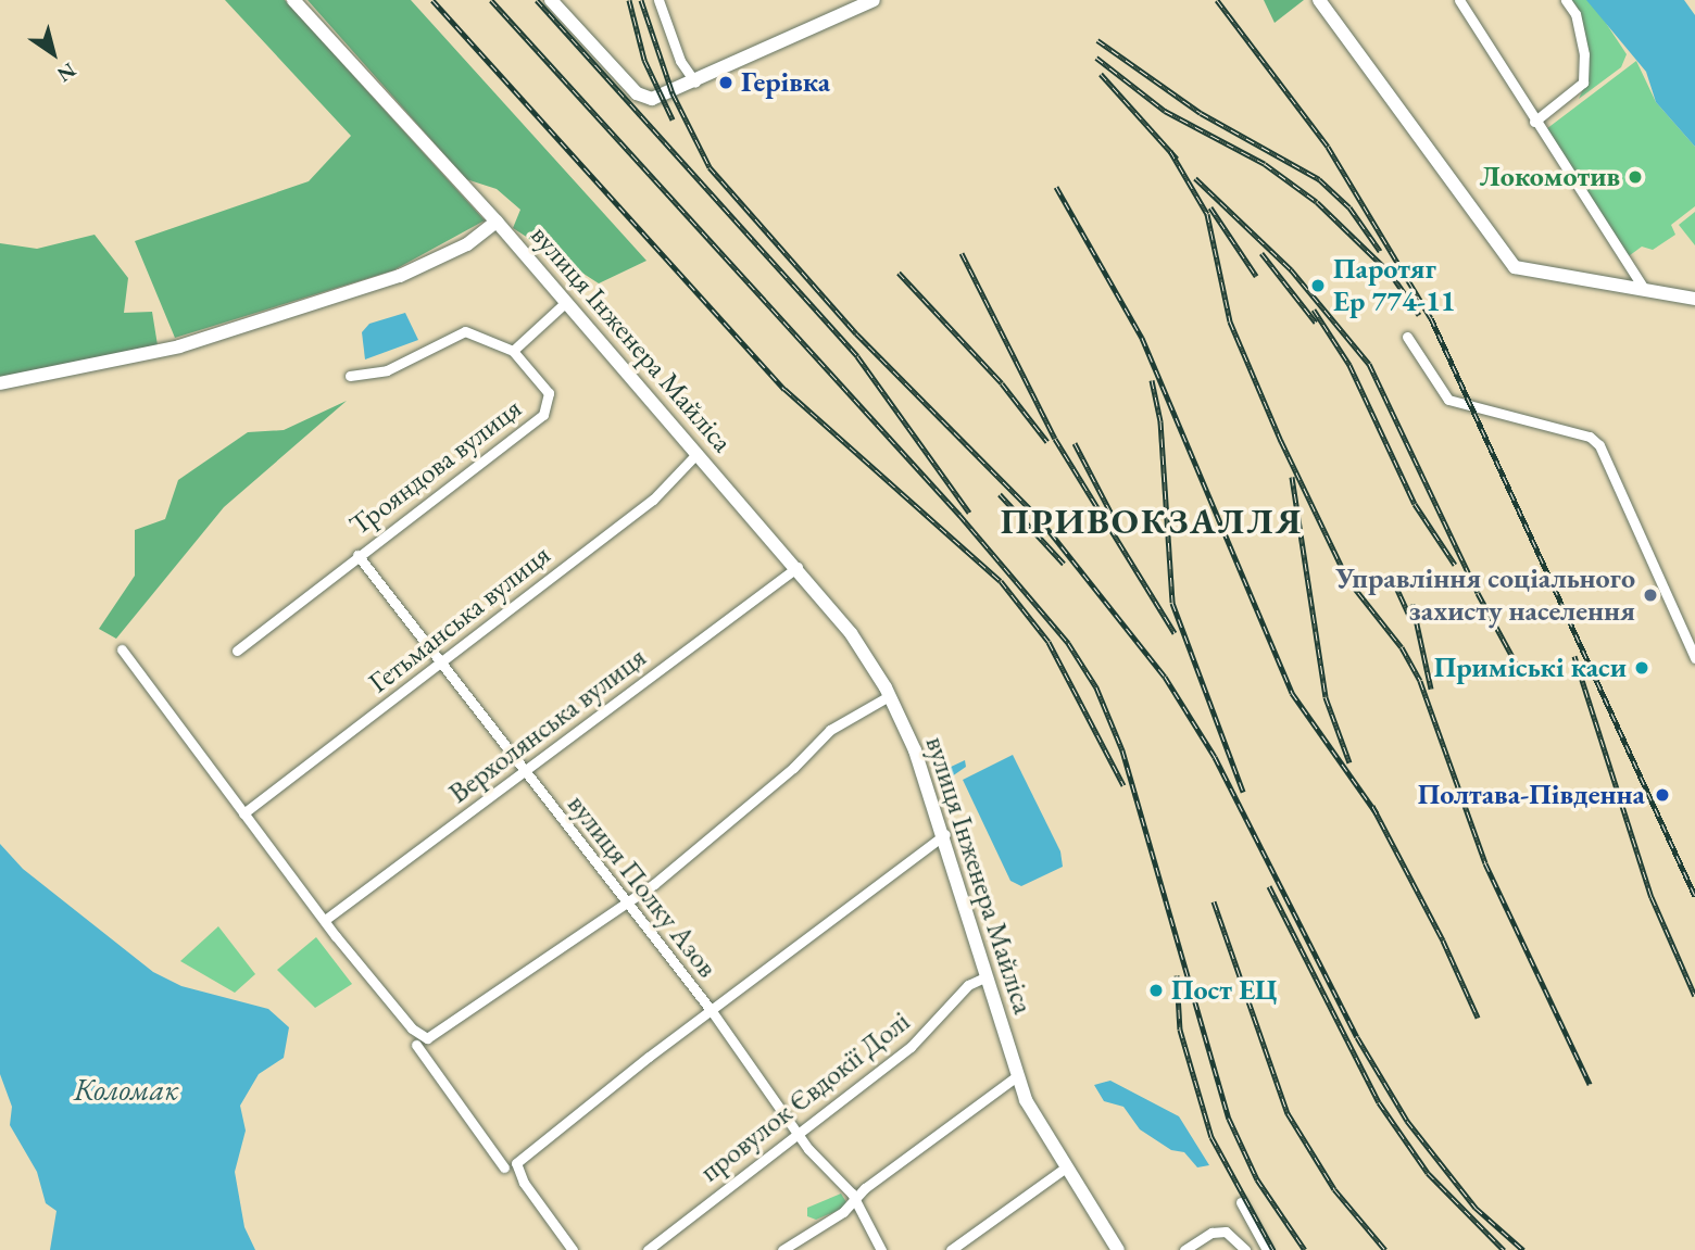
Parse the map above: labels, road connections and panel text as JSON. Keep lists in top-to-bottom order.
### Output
{
  "streets": {
    "street": [
      "вулиця Інженера Майліса",
      "Трояндова вулиця",
      "Гетьманська вулиця",
      "Верхолянська вулиця",
      "вулиця Полку Азов",
      "провулок Євдокії Долі"
    ]
  },
  "crossings": [
    ["вулиця Інженера Майліса", "Трояндова вулиця"],
    ["вулиця Інженера Майліса", "Гетьманська вулиця"],
    ["вулиця Інженера Майліса", "Верхолянська вулиця"],
    ["вулиця Інженера Майліса", "провулок Євдокії Долі"],
    ["Трояндова вулиця", "вулиця Полку Азов"],
    ["Гетьманська вулиця", "вулиця Полку Азов"],
    ["Верхолянська вулиця", "вулиця Полку Азов"],
    ["вулиця Полку Азов", "провулок Євдокії Долі"]
  ],
  "districts": ["ПРИВОКЗАЛЛЯ"],
  "water": ["Коломак"],
  "places": [
    "Герівка",
    "Локомотив",
    "Паротяг Ер 774-11",
    "Управління соціального захисту населення",
    "Приміські каси",
    "Полтава-Південна",
    "Пост ЕЦ"
  ],
  "north": "bottom right"
}
